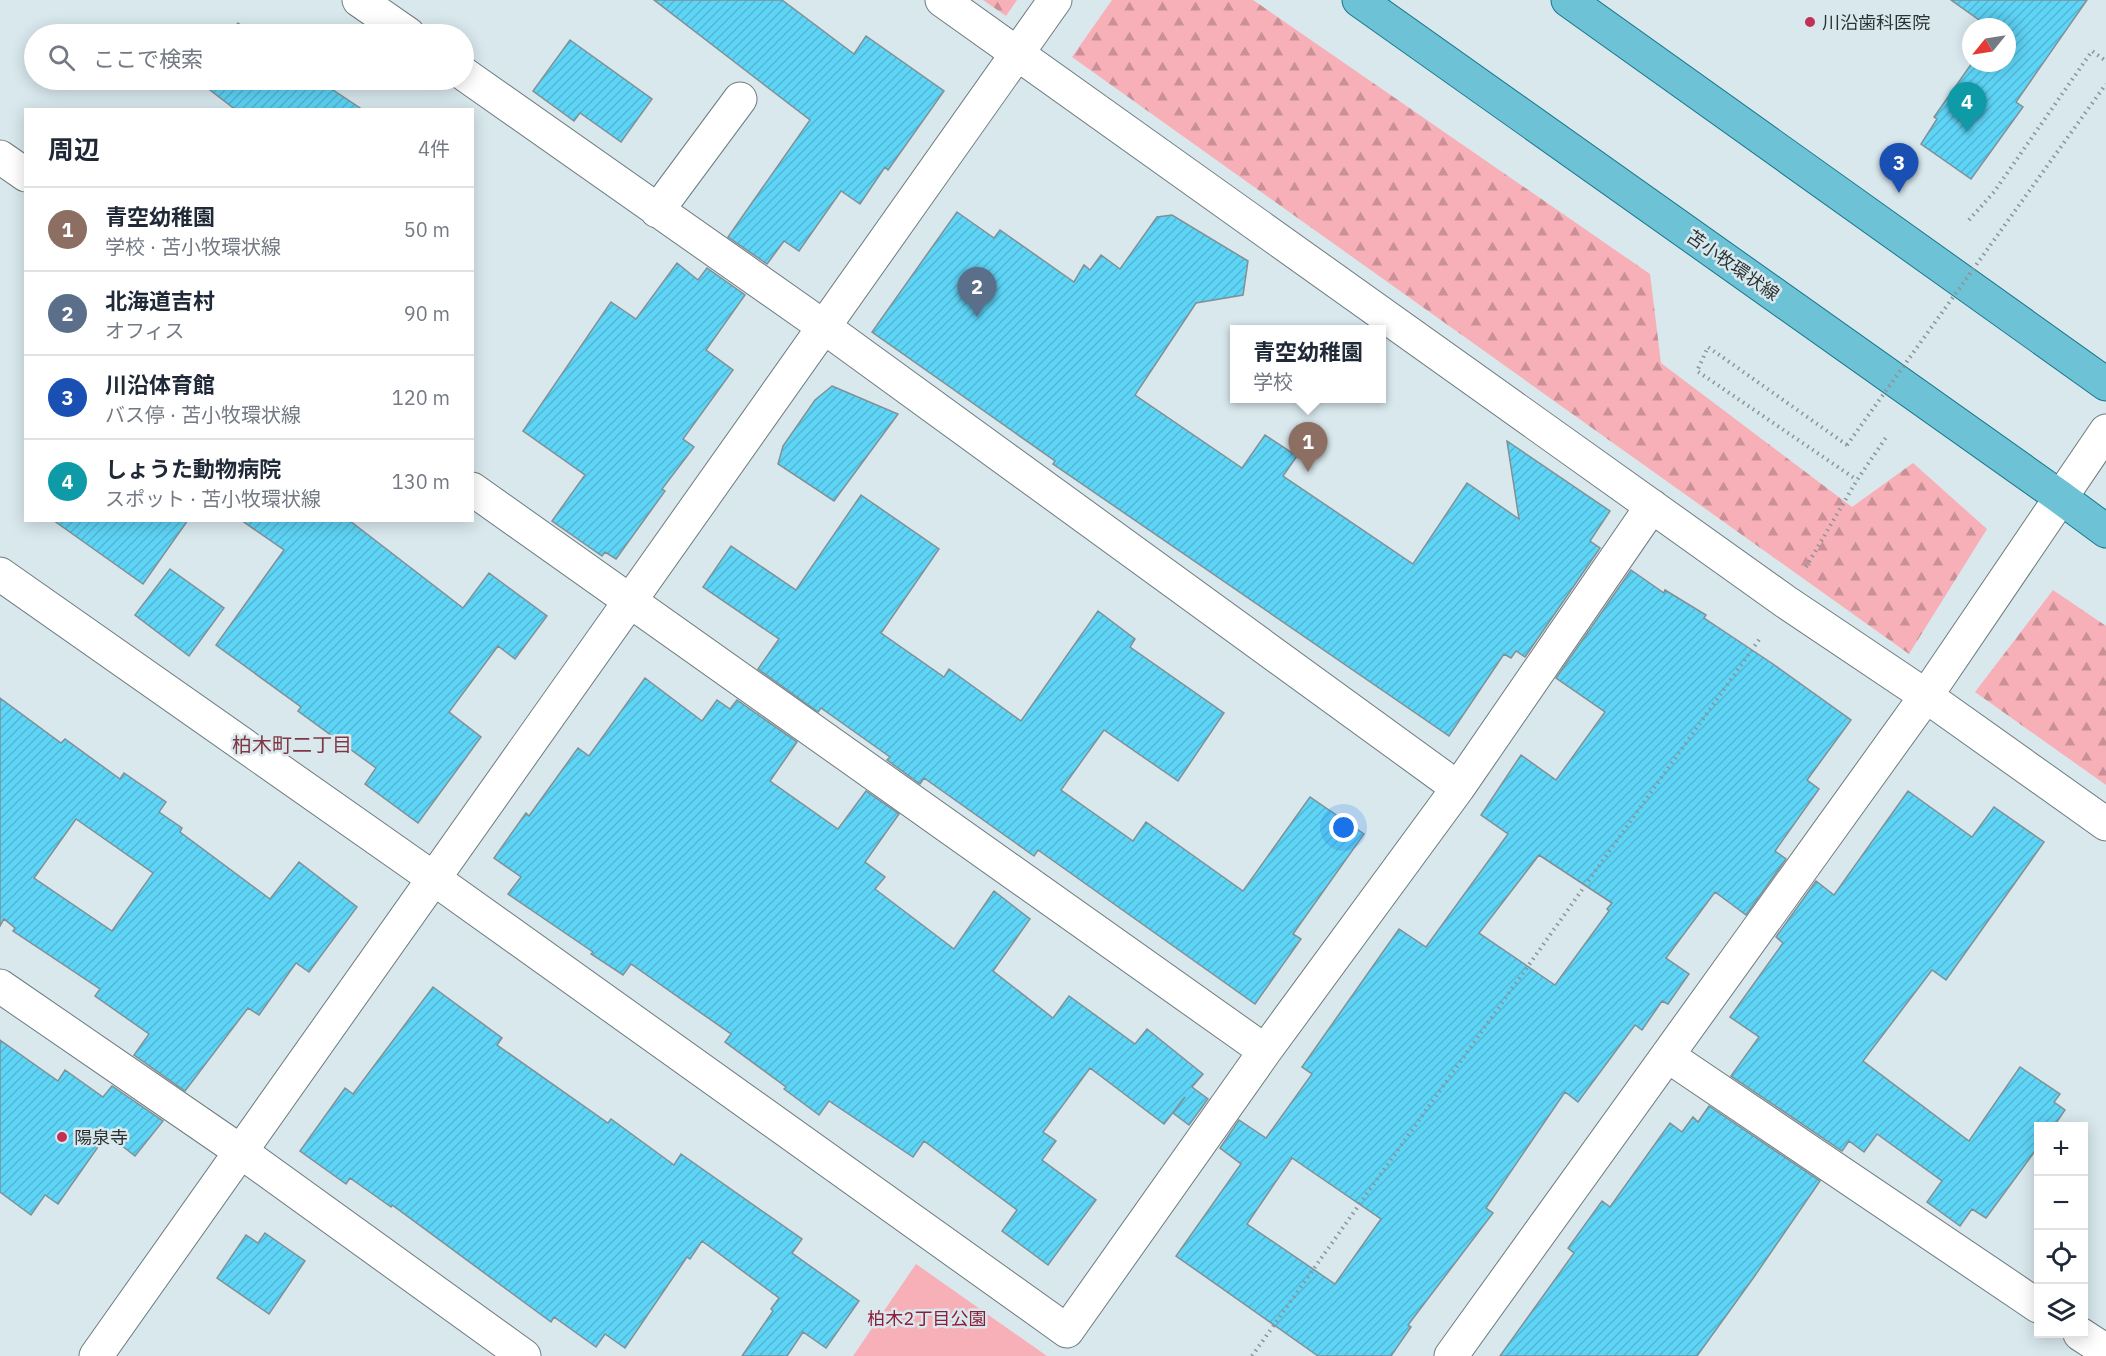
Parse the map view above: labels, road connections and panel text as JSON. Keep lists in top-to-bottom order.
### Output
{
  "streets": {
    "main road": ["苫小牧環状線"]
  },
  "districts": ["柏木町二丁目"],
  "parks": ["柏木2丁目公園"],
  "places": ["川沿歯科医院", "陽泉寺"],
  "north": "bottom left",
  "page": {
    "search": "ここで検索",
    "pins": [
      "4",
      "3",
      "2",
      "1"
    ],
    "heading": ["周辺", "4件"],
    "list": [
      {
        "mark": "1",
        "name": "青空幼稚園",
        "note": "学校 · 苫小牧環状線",
        "value": "50 m"
      },
      {
        "mark": "2",
        "name": "北海道吉村",
        "note": "オフィス",
        "value": "90 m"
      },
      {
        "mark": "3",
        "name": "川沿体育館",
        "note": "バス停 · 苫小牧環状線",
        "value": "120 m"
      },
      {
        "mark": "4",
        "name": "しょうた動物病院",
        "note": "スポット · 苫小牧環状線",
        "value": "130 m"
      }
    ],
    "popup": ["青空幼稚園", "学校"],
    "map_buttons": ["+", "−"]
  }
}
